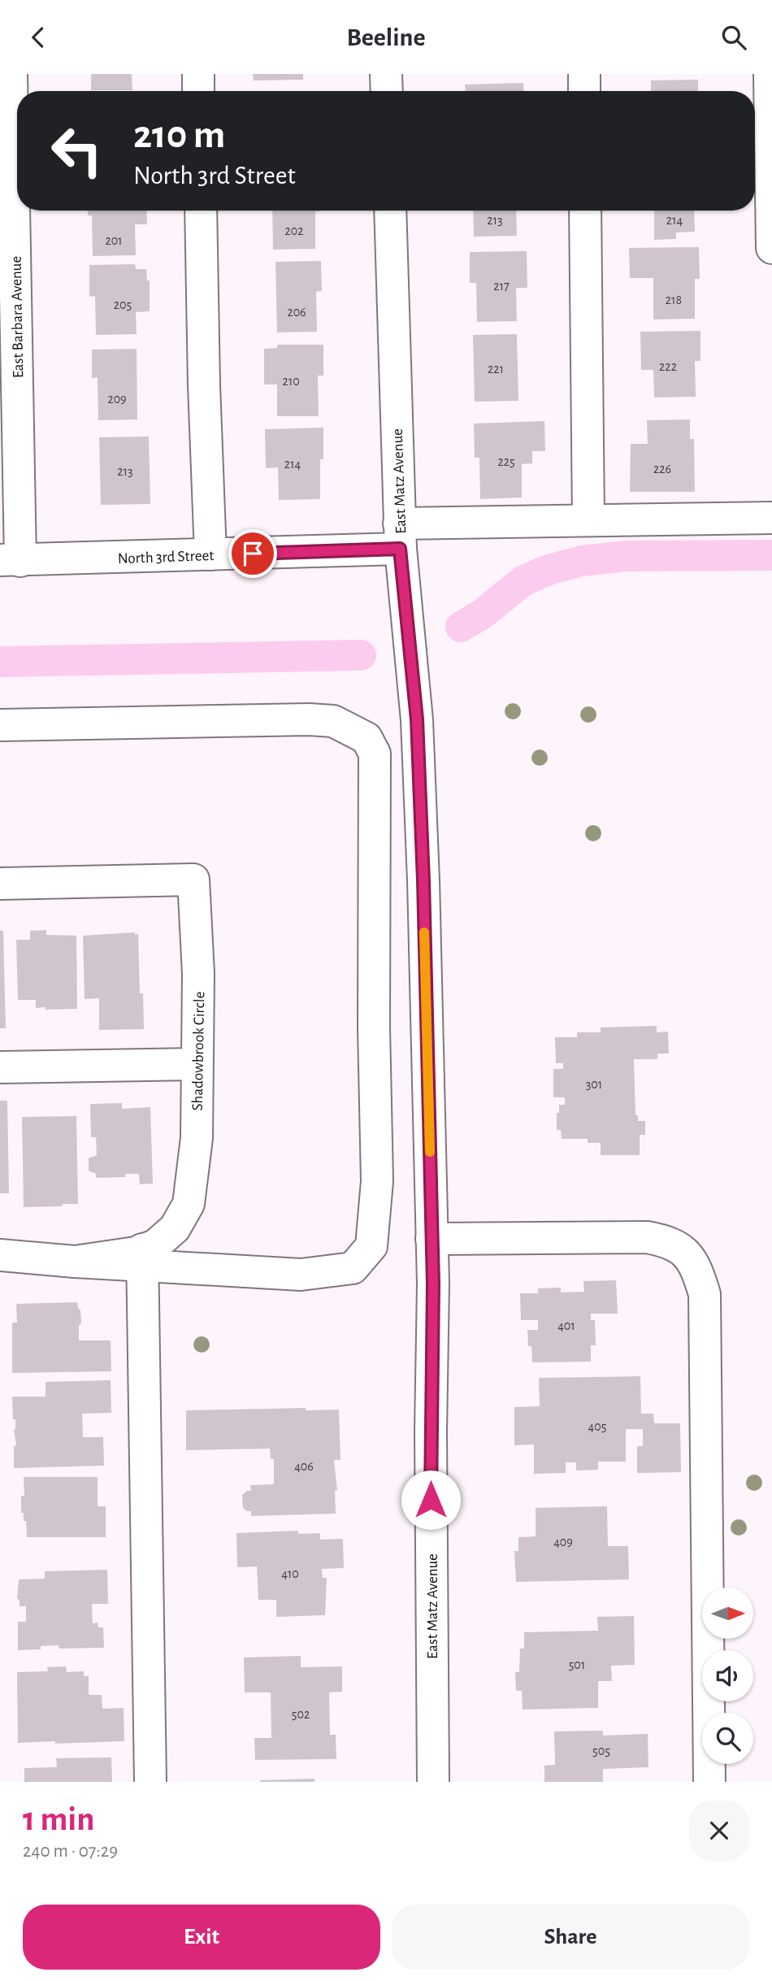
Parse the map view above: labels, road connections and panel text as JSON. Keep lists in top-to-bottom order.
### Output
{
  "streets": {
    "street": [
      "East Barbara Avenue",
      "East Matz Avenue",
      "North 3rd Street",
      "Shadowbrook Circle"
    ]
  },
  "crossings": [
    ["East Barbara Avenue", "North 3rd Street"],
    ["East Matz Avenue", "North 3rd Street"]
  ],
  "house_numbers": [
    "213",
    "214",
    "202",
    "201",
    "217",
    "218",
    "205",
    "206",
    "222",
    "221",
    "210",
    "209",
    "225",
    "214",
    "226",
    "213",
    "301",
    "401",
    "405",
    "406",
    "409",
    "410",
    "501",
    "502",
    "505"
  ],
  "north": "right",
  "page": {
    "header": "Beeline",
    "turn": ["210 m", "North 3rd Street"],
    "heading": ["1 min", "240 m · 07:29"],
    "buttons": ["Exit", "Share"]
  }
}
